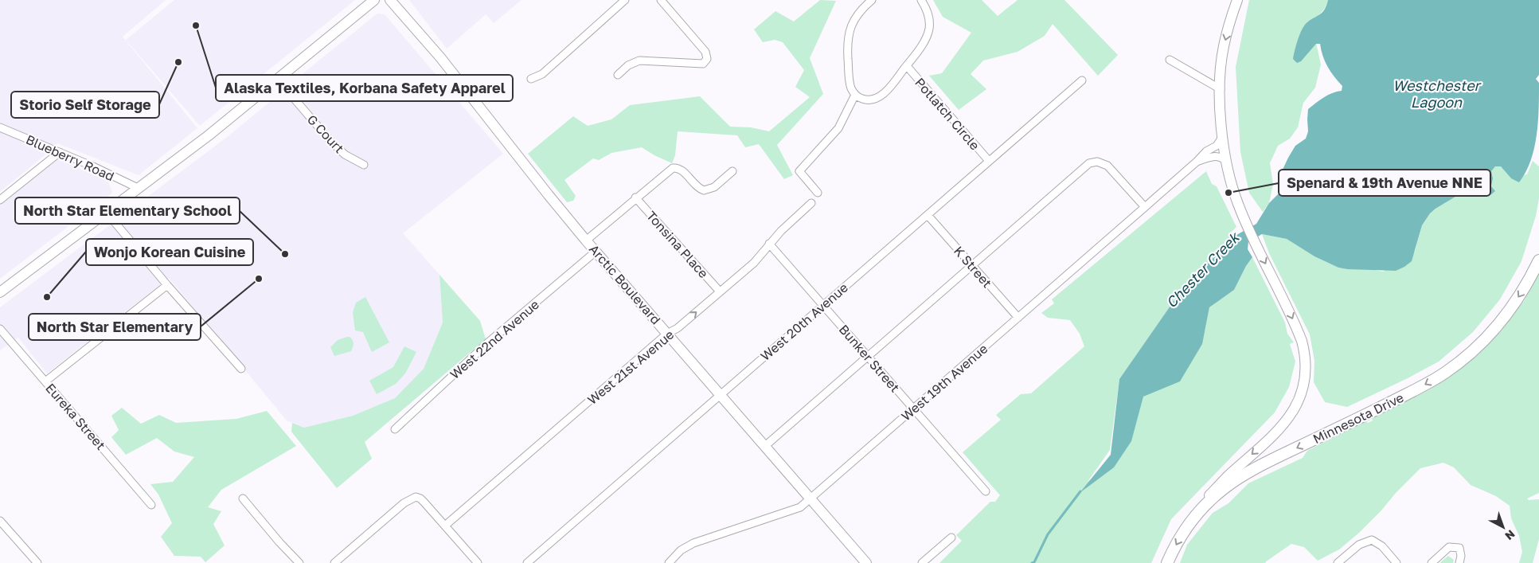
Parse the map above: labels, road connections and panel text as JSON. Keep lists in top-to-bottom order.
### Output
{
  "streets": {
    "main road": ["Arctic Boulevard", "Minnesota Drive"],
    "street": [
      "Potlatch Circle",
      "G Court",
      "Blueberry Road",
      "Tonsina Place",
      "K Street",
      "West 20th Avenue",
      "West 22nd Avenue",
      "Bunker Street",
      "West 21st Avenue",
      "West 19th Avenue",
      "Eureka Street"
    ]
  },
  "crossings": [
    ["Potlatch Circle", "West 20th Avenue"],
    ["Tonsina Place", "West 21st Avenue"],
    ["K Street", "West 20th Avenue"],
    ["K Street", "West 19th Avenue"],
    ["Arctic Boulevard", "West 20th Avenue"],
    ["Arctic Boulevard", "West 22nd Avenue"],
    ["Arctic Boulevard", "West 21st Avenue"],
    ["Arctic Boulevard", "West 19th Avenue"],
    ["West 20th Avenue", "Bunker Street"],
    ["Bunker Street", "West 21st Avenue"],
    ["Bunker Street", "West 19th Avenue"]
  ],
  "one_way": ["Minnesota Drive"],
  "water": ["Westchester Lagoon", "Chester Creek"],
  "places": [
    "Alaska Textiles, Korbana Safety Apparel",
    "Storio Self Storage",
    "Spenard & 19th Avenue NNE",
    "North Star Elementary School",
    "North Star Elementary",
    "Wonjo Korean Cuisine"
  ],
  "north": "bottom right"
}
